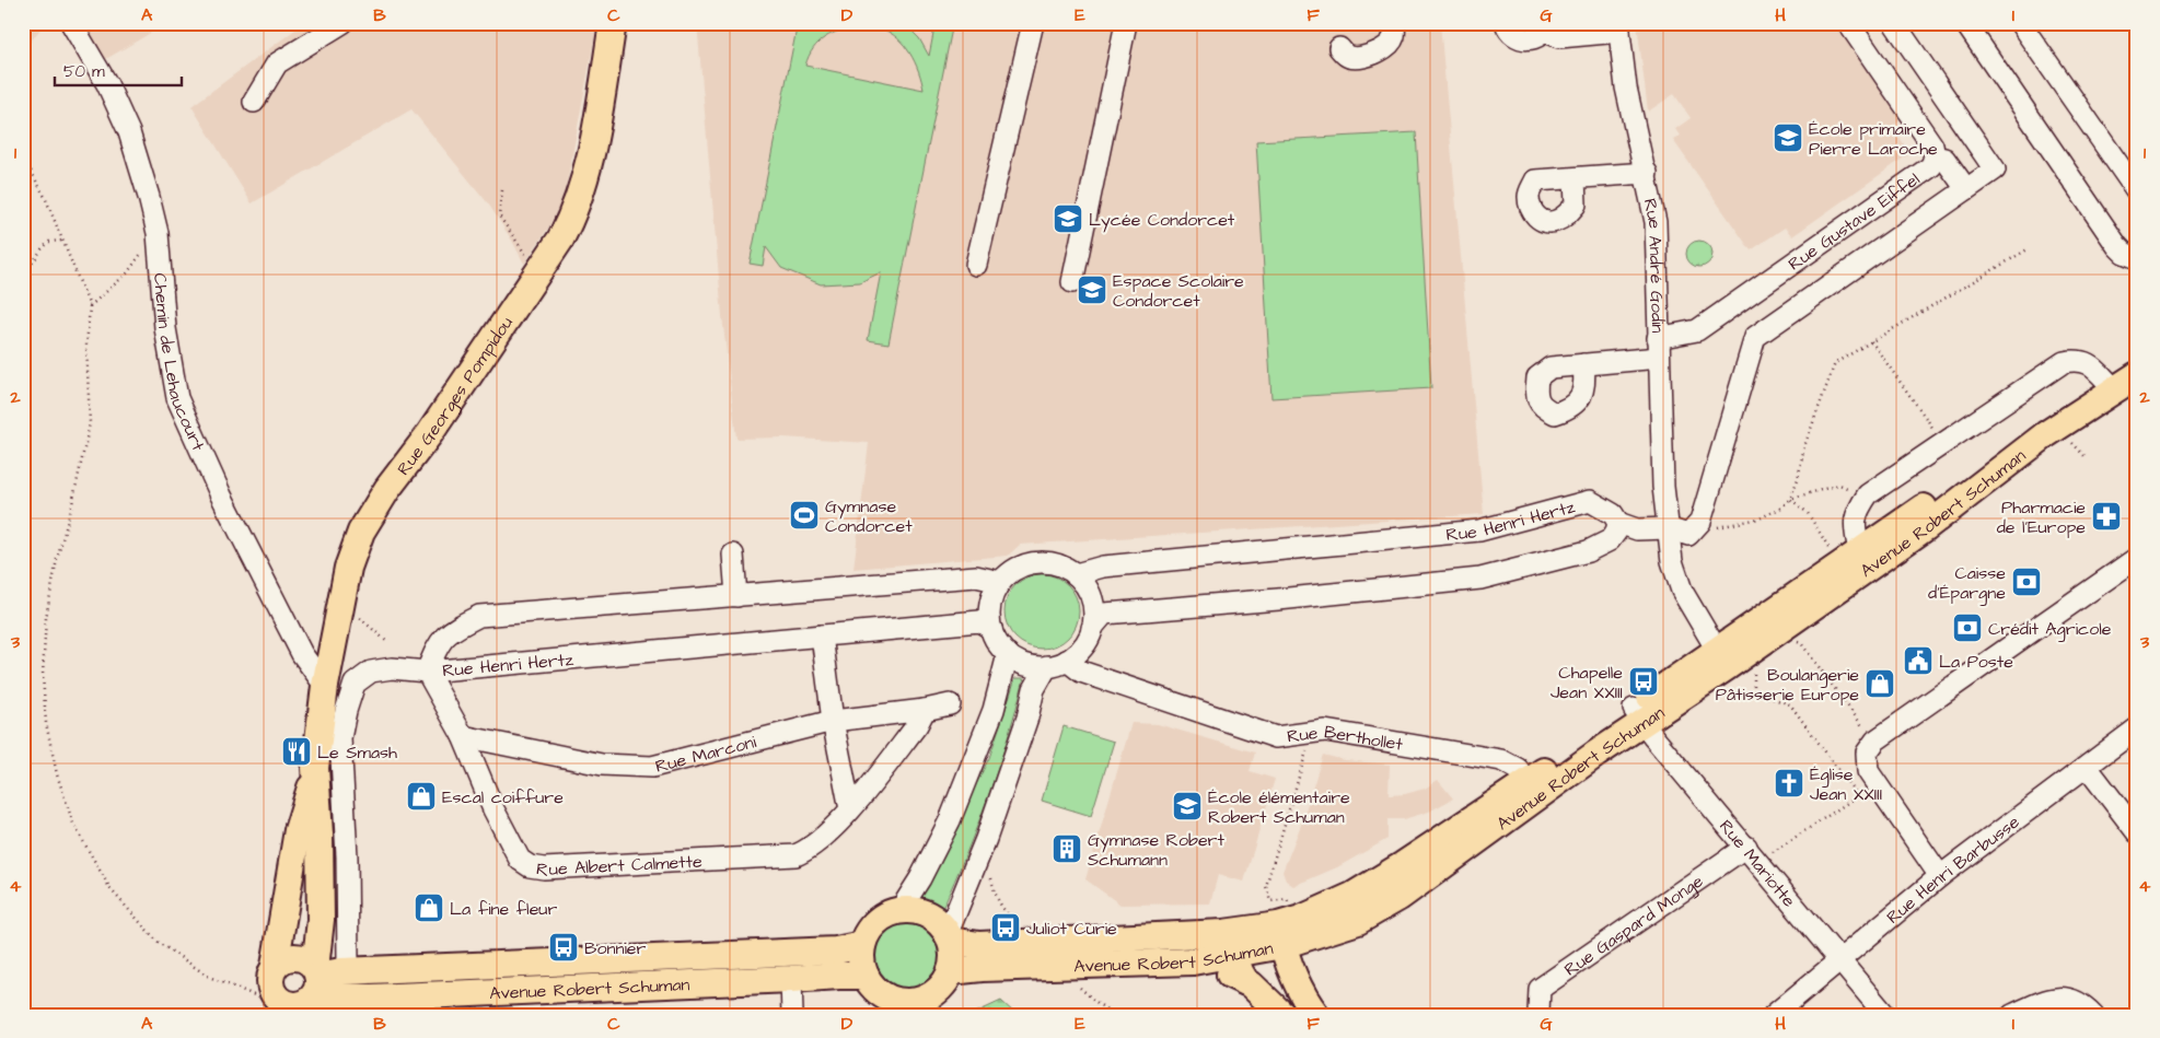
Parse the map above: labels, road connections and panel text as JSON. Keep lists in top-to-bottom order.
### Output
{
  "streets": {
    "main road": ["Rue Georges Pompidou", "Avenue Robert Schuman"],
    "street": [
      "Rue Gustave Eiffel",
      "Rue André Godin",
      "Chemin de Lehaucourt",
      "Rue Henri Hertz",
      "Rue Berthollet",
      "Rue Marconi",
      "Rue Mariotte",
      "Rue Albert Calmette",
      "Rue Henri Barbusse",
      "Rue Gaspard Monge"
    ]
  },
  "crossings": [
    ["Rue Gustave Eiffel", "Rue André Godin"],
    ["Rue André Godin", "Avenue Robert Schuman"],
    ["Chemin de Lehaucourt", "Rue Georges Pompidou"],
    ["Rue Georges Pompidou", "Avenue Robert Schuman"],
    ["Avenue Robert Schuman", "Rue Berthollet"],
    ["Avenue Robert Schuman", "Rue Mariotte"],
    ["Rue Henri Hertz", "Rue Berthollet"],
    ["Rue Henri Hertz", "Rue Albert Calmette"],
    ["Rue Marconi", "Rue Albert Calmette"],
    ["Rue Mariotte", "Rue Henri Barbusse"],
    ["Rue Mariotte", "Rue Gaspard Monge"]
  ],
  "places": {
    "school or university": [
      "École primaire Pierre Laroche",
      "Lycée Condorcet",
      "Espace Scolaire Condorcet",
      "École élémentaire Robert Schuman"
    ],
    "sports": ["Gymnase Condorcet"],
    "pharmacy": ["Pharmacie de l'Europe"],
    "bank": ["Caisse d'Épargne", "Crédit Agricole"],
    "public building": ["La Poste"],
    "bus stop": ["Chapelle Jean XXIII", "Juliot Curie", "Bonnier"],
    "shop": ["Boulangerie Pâtisserie Europe", "Escal coiffure", "La fine fleur"],
    "restaurant": ["Le Smash"],
    "church": ["Église Jean XXIII"],
    "building": ["Gymnase Robert Schumann"]
  },
  "scale_bar": "50 m",
  "grid": {
    "columns": [
      "A",
      "B",
      "C",
      "D",
      "E",
      "F",
      "G",
      "H",
      "I"
    ],
    "rows": [
      "1",
      "2",
      "3",
      "4"
    ]
  }
}
